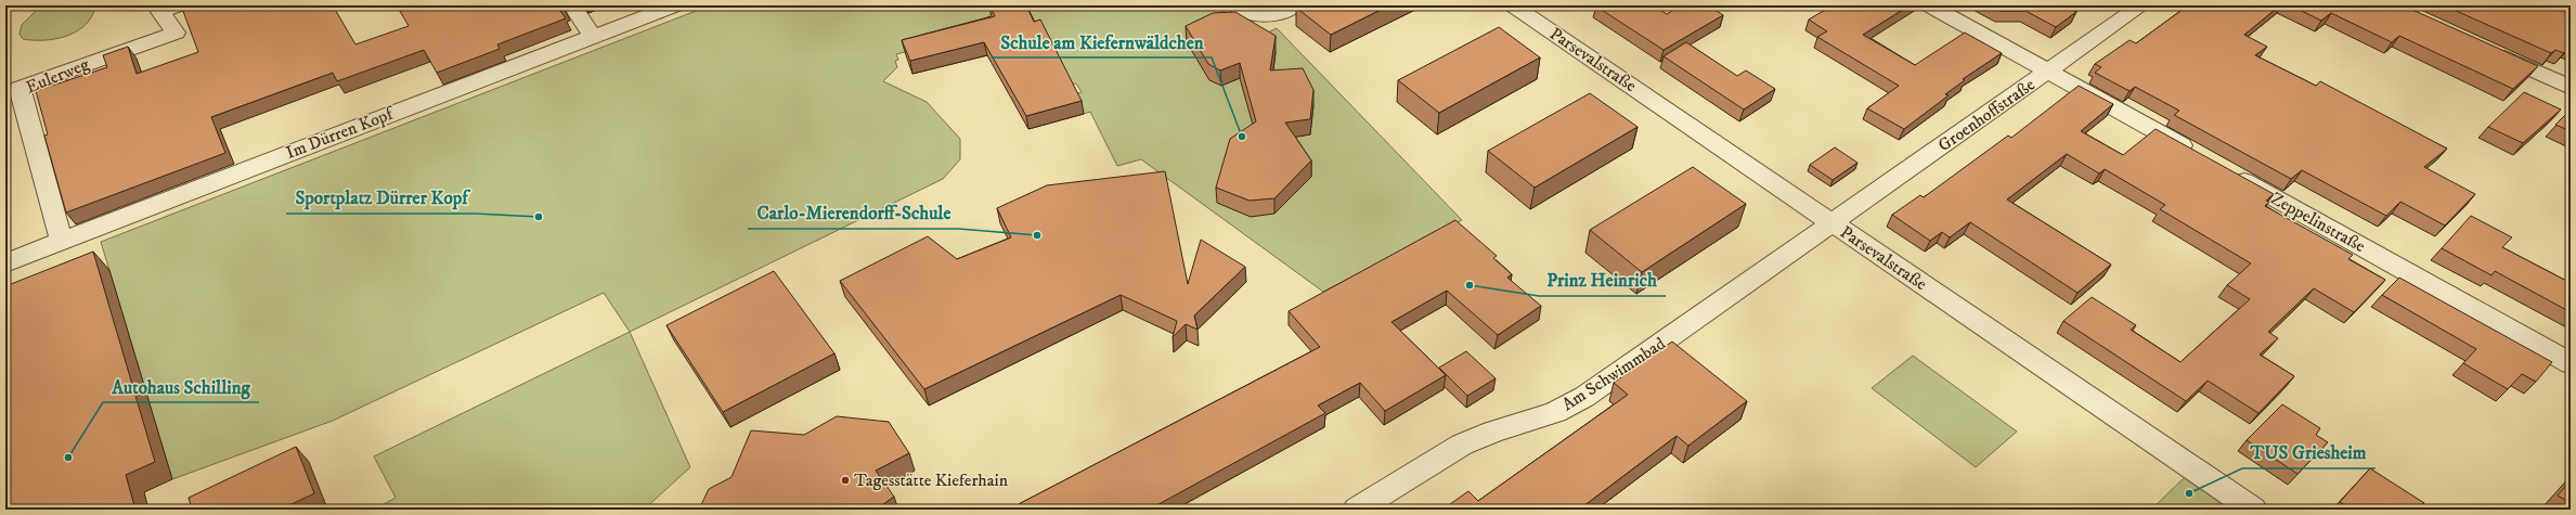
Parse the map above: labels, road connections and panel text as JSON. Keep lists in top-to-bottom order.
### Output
{
  "streets": {
    "street": [
      "Parsevalstraße",
      "Eulerweg",
      "Groenhoffstraße",
      "Im Dürren Kopf",
      "Zeppelinstraße",
      "Am Schwimmbad"
    ]
  },
  "crossings": [
    ["Parsevalstraße", "Groenhoffstraße"],
    ["Parsevalstraße", "Am Schwimmbad"],
    ["Eulerweg", "Im Dürren Kopf"],
    ["Groenhoffstraße", "Am Schwimmbad"]
  ],
  "places": [
    "Schule am Kiefernwäldchen",
    "Sportplatz Dürrer Kopf",
    "Carlo-Mierendorff-Schule",
    "Prinz Heinrich",
    "Autohaus Schilling",
    "Tagesstätte Kieferhain",
    "TUS Griesheim"
  ]
}
